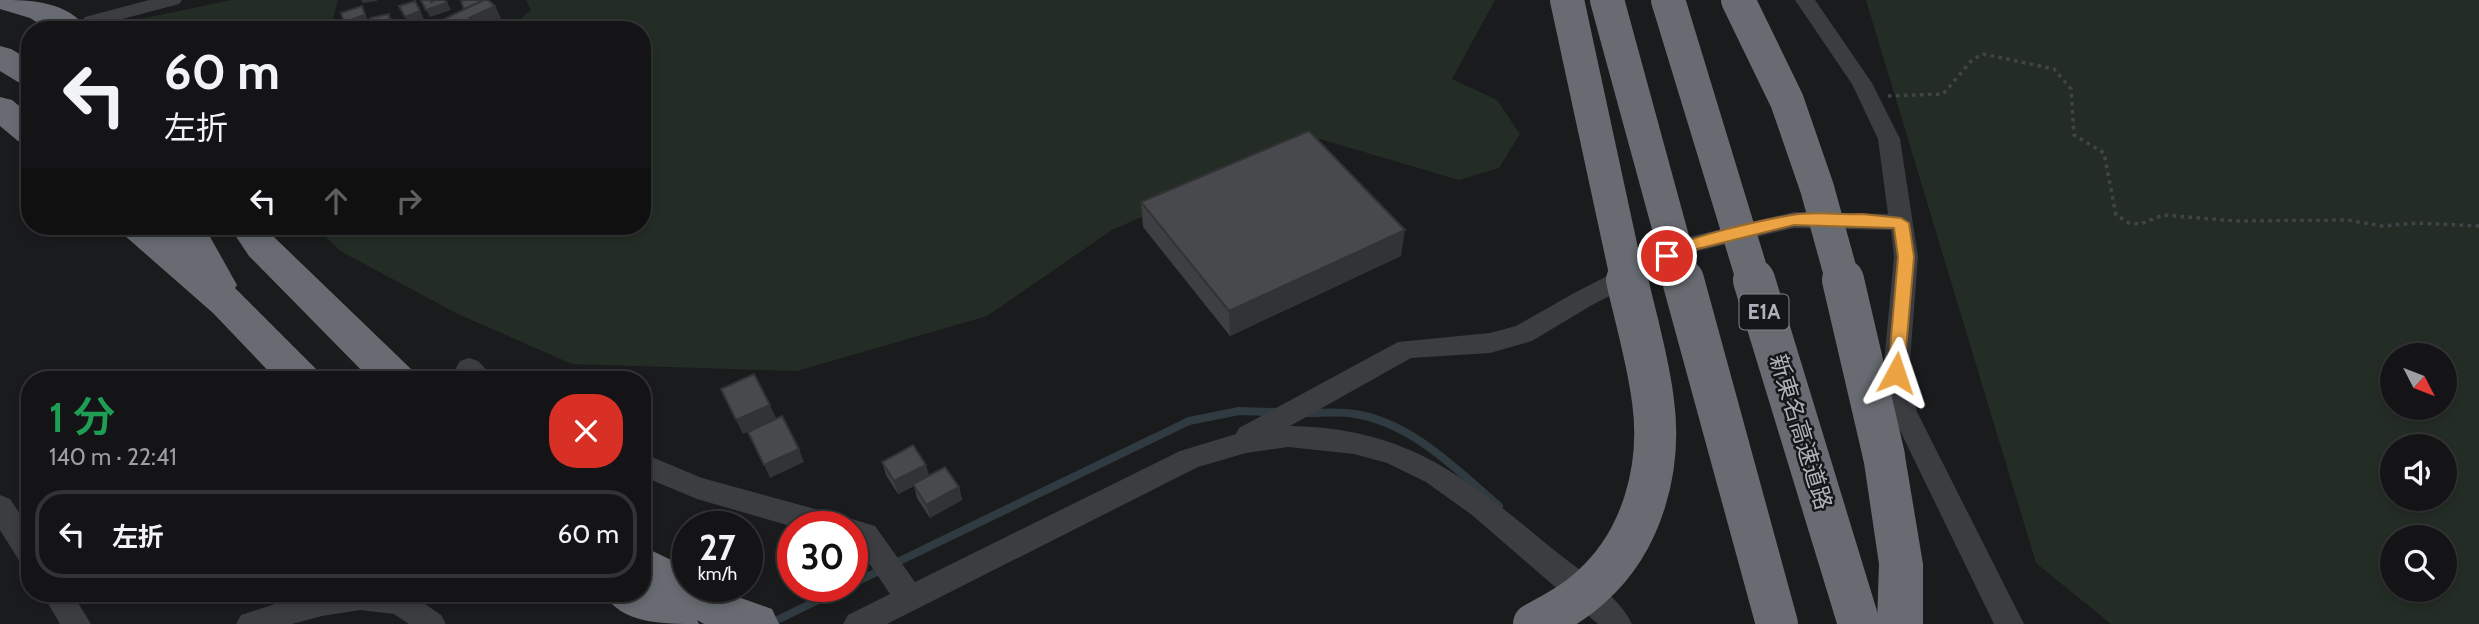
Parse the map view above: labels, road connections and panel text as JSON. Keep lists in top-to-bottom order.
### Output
{
  "streets": {
    "highway": ["E1A", "新東名高速道路"]
  },
  "north": "bottom right",
  "page": {
    "turn": ["60 m", "左折"],
    "heading": ["1 分", "140 m · 22:41"],
    "list": [
      {
        "name": "左折",
        "value": "60 m"
      }
    ],
    "speed": "27 km/h",
    "limit": "30"
  }
}
